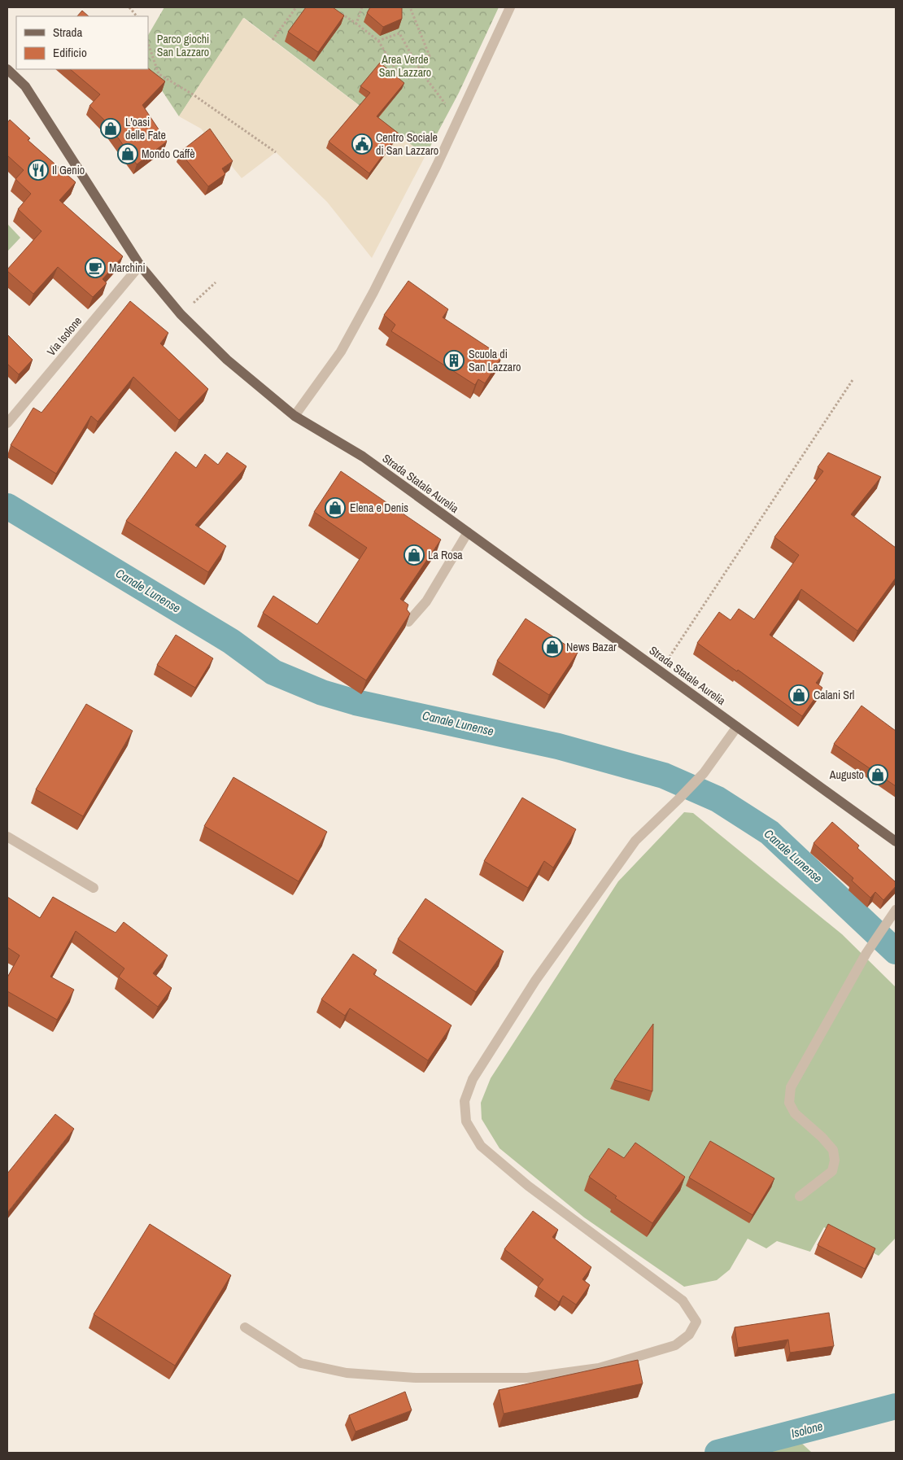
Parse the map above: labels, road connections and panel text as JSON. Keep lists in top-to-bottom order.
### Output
{
  "streets": {
    "main road": ["Strada Statale Aurelia"],
    "street": ["Via Isolone"]
  },
  "crossings": [
    ["Via Isolone", "Strada Statale Aurelia"]
  ],
  "water": ["Canale Lunense", "Isolone"],
  "parks": ["Parco giochi San Lazzaro", "Area Verde San Lazzaro"],
  "places": {
    "shop": [
      "L'oasi delle Fate",
      "Mondo Caffè",
      "Elena e Denis",
      "La Rosa",
      "News Bazar",
      "Calani Srl",
      "Augusto"
    ],
    "public building": ["Centro Sociale di San Lazzaro"],
    "restaurant": ["Il Genio"],
    "cafe": ["Marchini"],
    "building": ["Scuola di San Lazzaro"]
  },
  "legend": ["Strada", "Edificio"]
}
